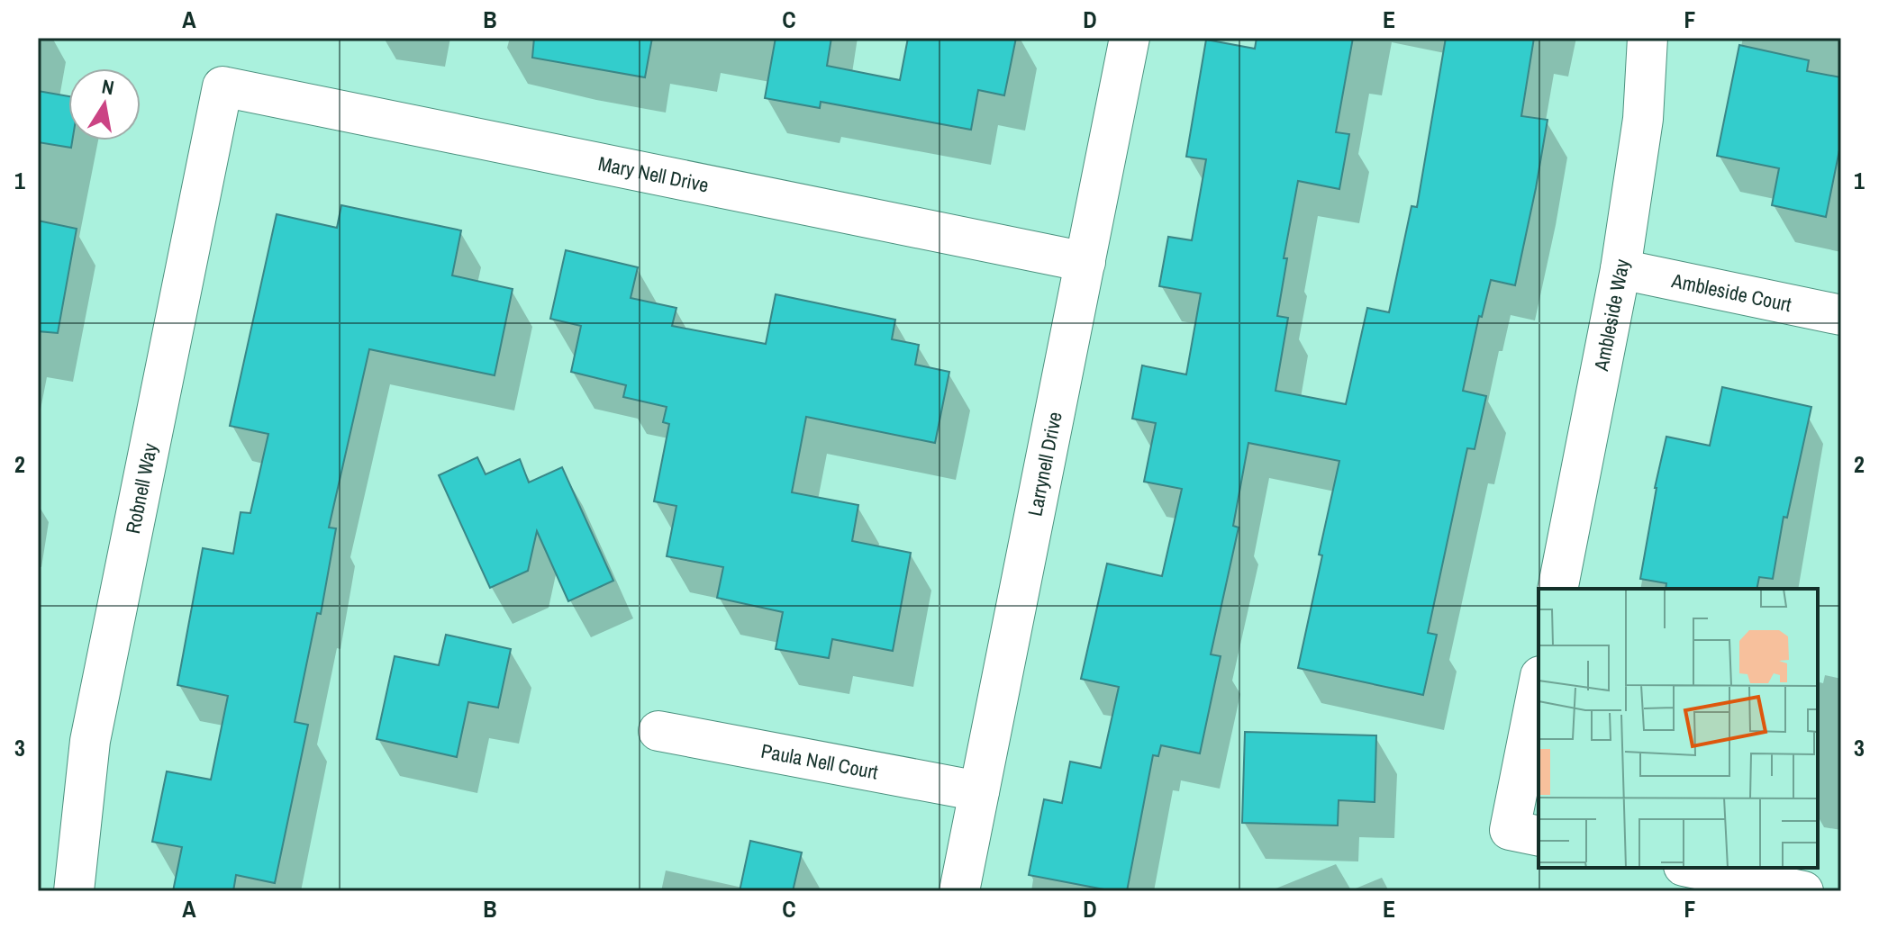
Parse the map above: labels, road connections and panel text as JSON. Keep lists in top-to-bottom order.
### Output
{
  "streets": {
    "street": [
      "Mary Nell Drive",
      "Ambleside Court",
      "Ambleside Way",
      "Larrynell Drive",
      "Robnell Way",
      "Paula Nell Court"
    ]
  },
  "crossings": [
    ["Mary Nell Drive", "Larrynell Drive"],
    ["Mary Nell Drive", "Robnell Way"],
    ["Ambleside Court", "Ambleside Way"],
    ["Larrynell Drive", "Paula Nell Court"]
  ],
  "north": "top",
  "grid": {
    "columns": [
      "A",
      "B",
      "C",
      "D",
      "E",
      "F"
    ],
    "rows": ["1", "2", "3"]
  }
}
